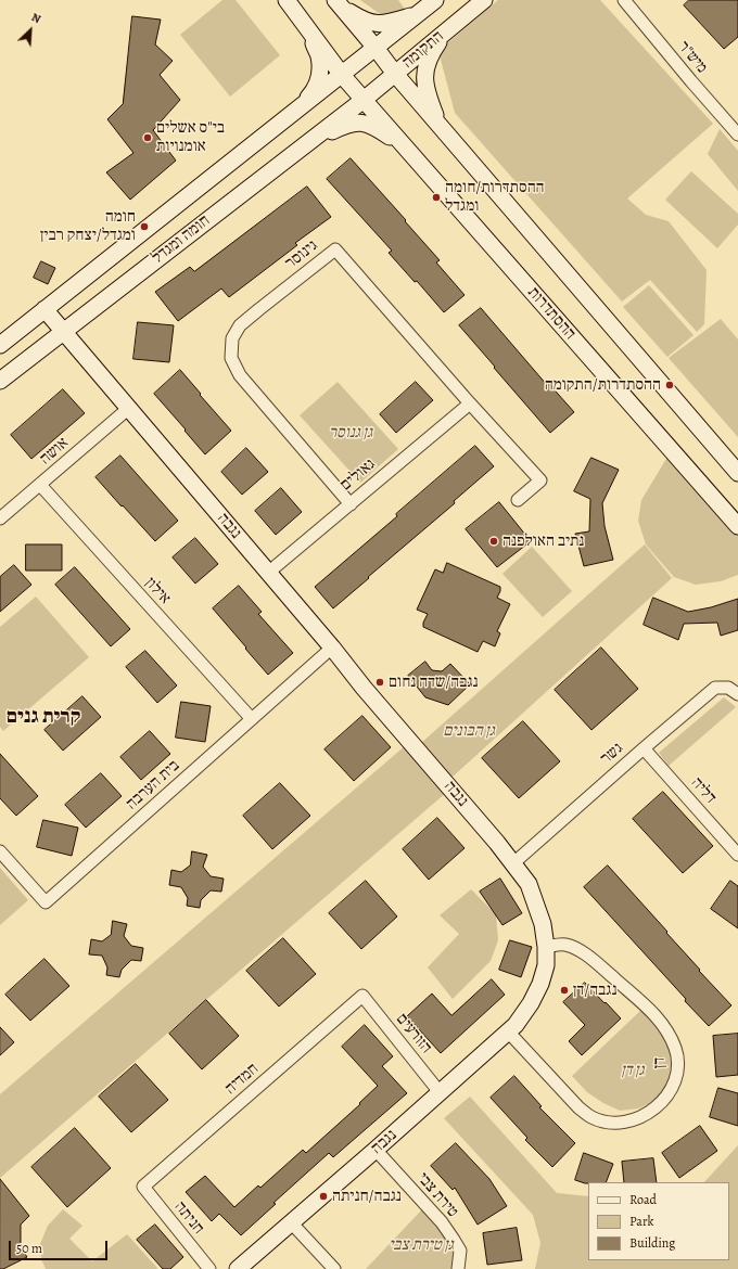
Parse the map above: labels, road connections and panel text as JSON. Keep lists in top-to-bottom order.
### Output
{
  "streets": {
    "street": [
      "התקומה",
      "מיש\"ר",
      "חומה ומגדל",
      "גינוסר",
      "ההסתדרות",
      "אושה",
      "גאולים",
      "נגבה",
      "אילון",
      "גשר",
      "בית הערבה",
      "דליה",
      "הזורעים",
      "דן",
      "חמדיה",
      "טירת צבי",
      "חניתה"
    ]
  },
  "crossings": [
    ["התקומה", "חומה ומגדל"],
    ["התקומה", "ההסתדרות"],
    ["חומה ומגדל", "ההסתדרות"],
    ["חומה ומגדל", "נגבה"],
    ["גינוסר", "גאולים"],
    ["אושה", "נגבה"],
    ["אושה", "אילון"],
    ["גאולים", "נגבה"],
    ["נגבה", "גשר"],
    ["נגבה", "בית הערבה"],
    ["נגבה", "הזורעים"],
    ["נגבה", "דן"],
    ["נגבה", "טירת צבי"],
    ["אילון", "בית הערבה"],
    ["גשר", "דליה"],
    ["הזורעים", "חמדיה"],
    ["חמדיה", "חניתה"]
  ],
  "districts": ["קרית גנים"],
  "parks": [
    "גן גנוסר",
    "גן הבונים",
    "גן דן",
    "גן טירת צבי"
  ],
  "places": [
    "בי\"ס אשלים אומנויות",
    "ההסתדרות/חומה ומגדל",
    "חומה ומגדל/יצחק רבין",
    "ההסתדרות/התקומה",
    "נתיב האולפנה",
    "נגבה/שדה נחום",
    "נגבה/דן",
    "נגבה/חניתה"
  ],
  "legend": ["Road", "Park", "Building"],
  "scale_bar": "50 m",
  "north": "top right"
}
